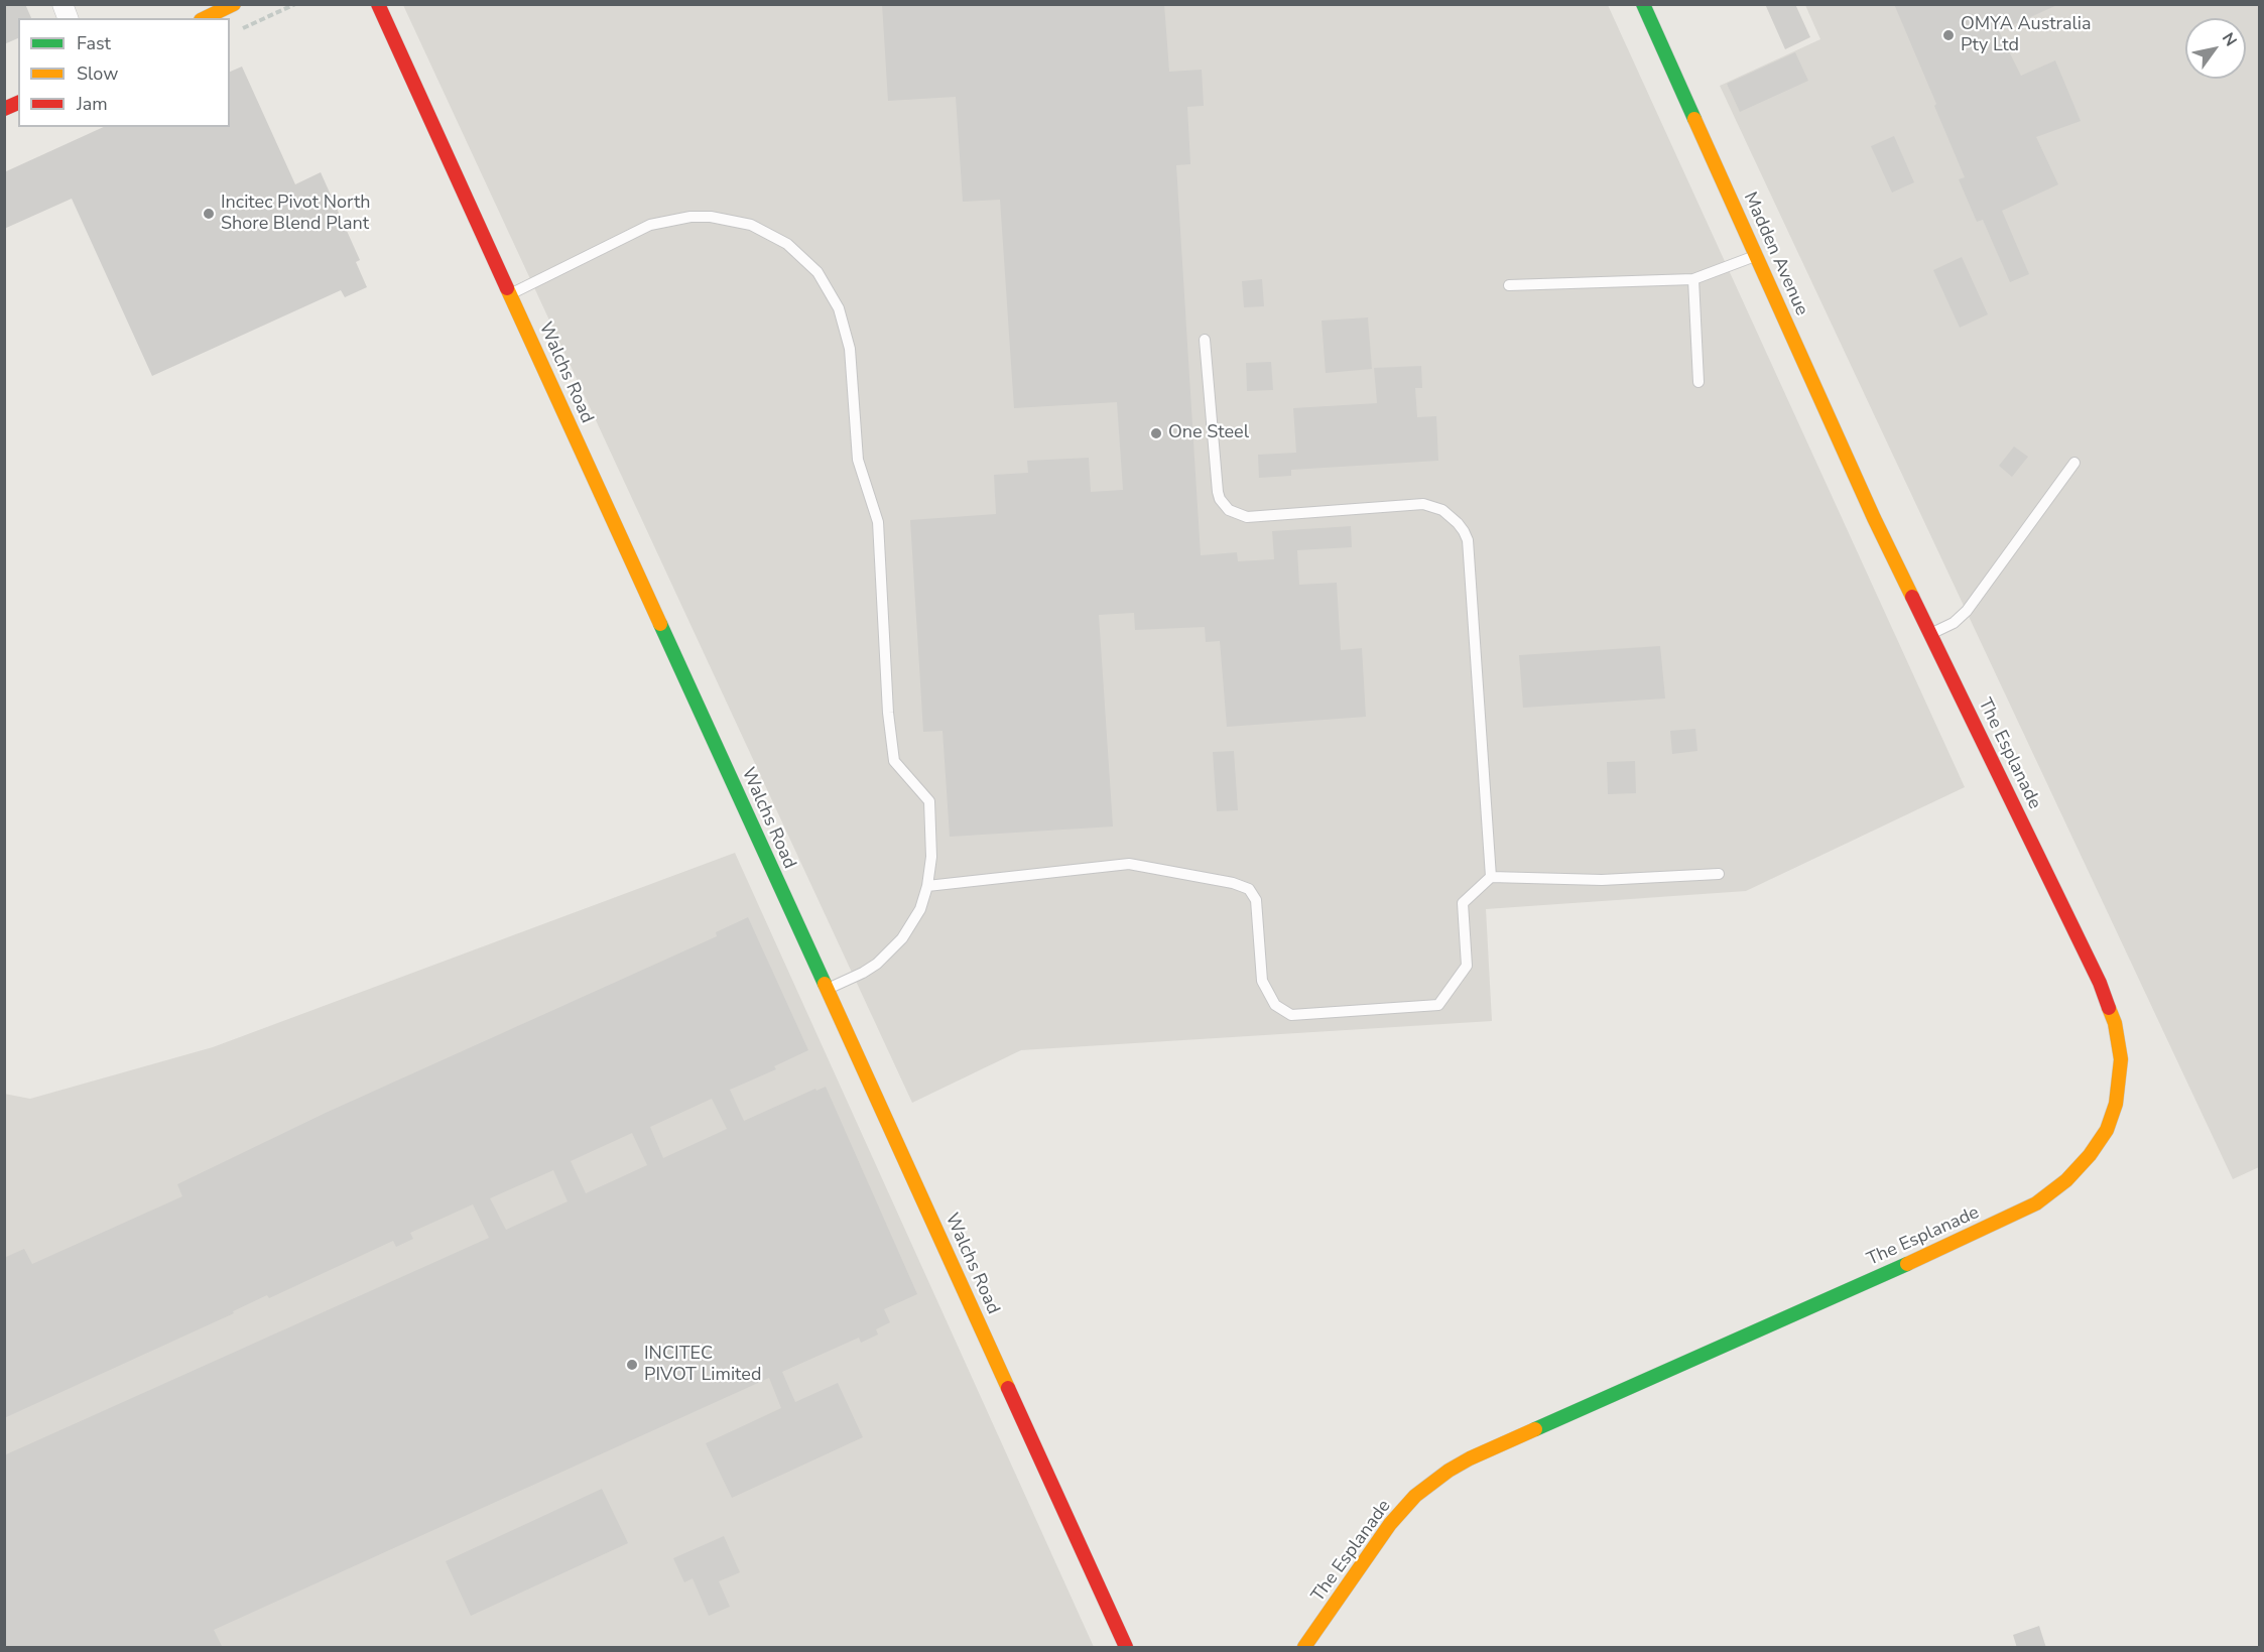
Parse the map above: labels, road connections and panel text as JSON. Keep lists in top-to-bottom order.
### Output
{
  "streets": {
    "street": ["Madden Avenue", "Walchs Road", "The Esplanade"]
  },
  "crossings": [
    ["Madden Avenue", "The Esplanade"]
  ],
  "places": [
    "OMYA Australia Pty Ltd",
    "Incitec Pivot North Shore Blend Plant",
    "One Steel",
    "INCITEC PIVOT Limited"
  ],
  "legend": ["Fast", "Slow", "Jam"],
  "north": "top right"
}
